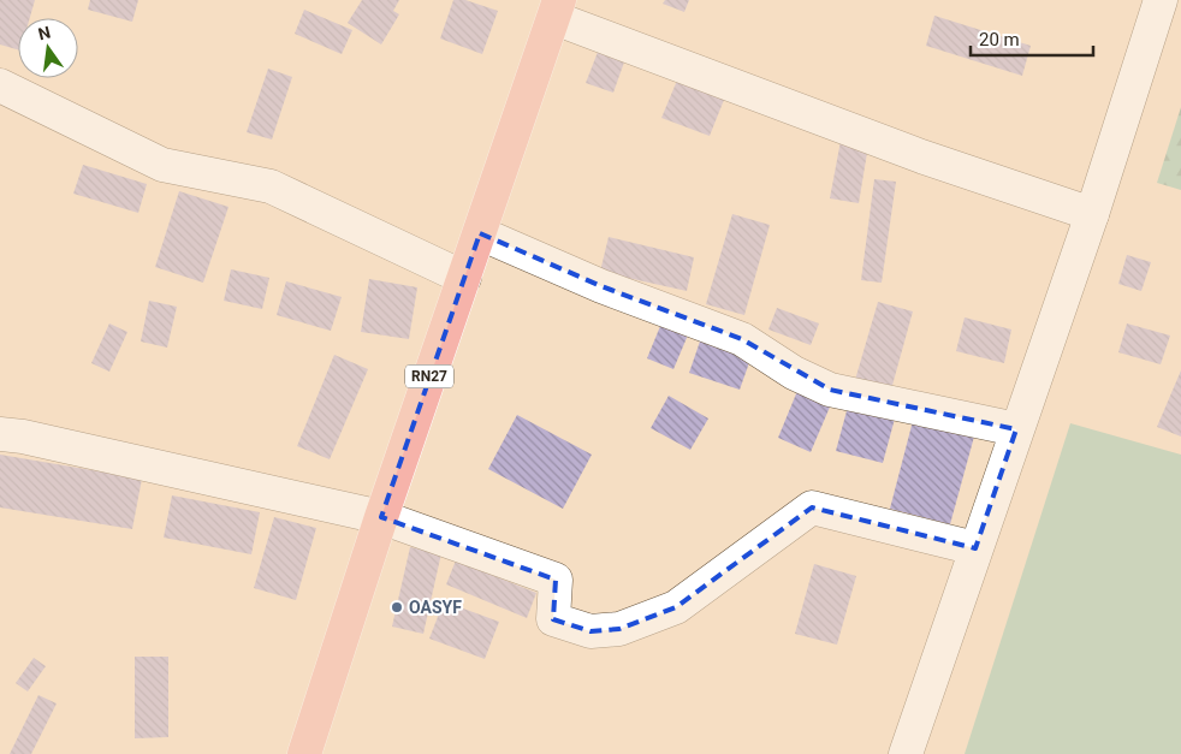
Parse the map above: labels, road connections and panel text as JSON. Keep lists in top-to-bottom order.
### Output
{
  "streets": {
    "main road": ["RN27"]
  },
  "places": ["OASYF"],
  "scale_bar": "20 m",
  "north": "top"
}
